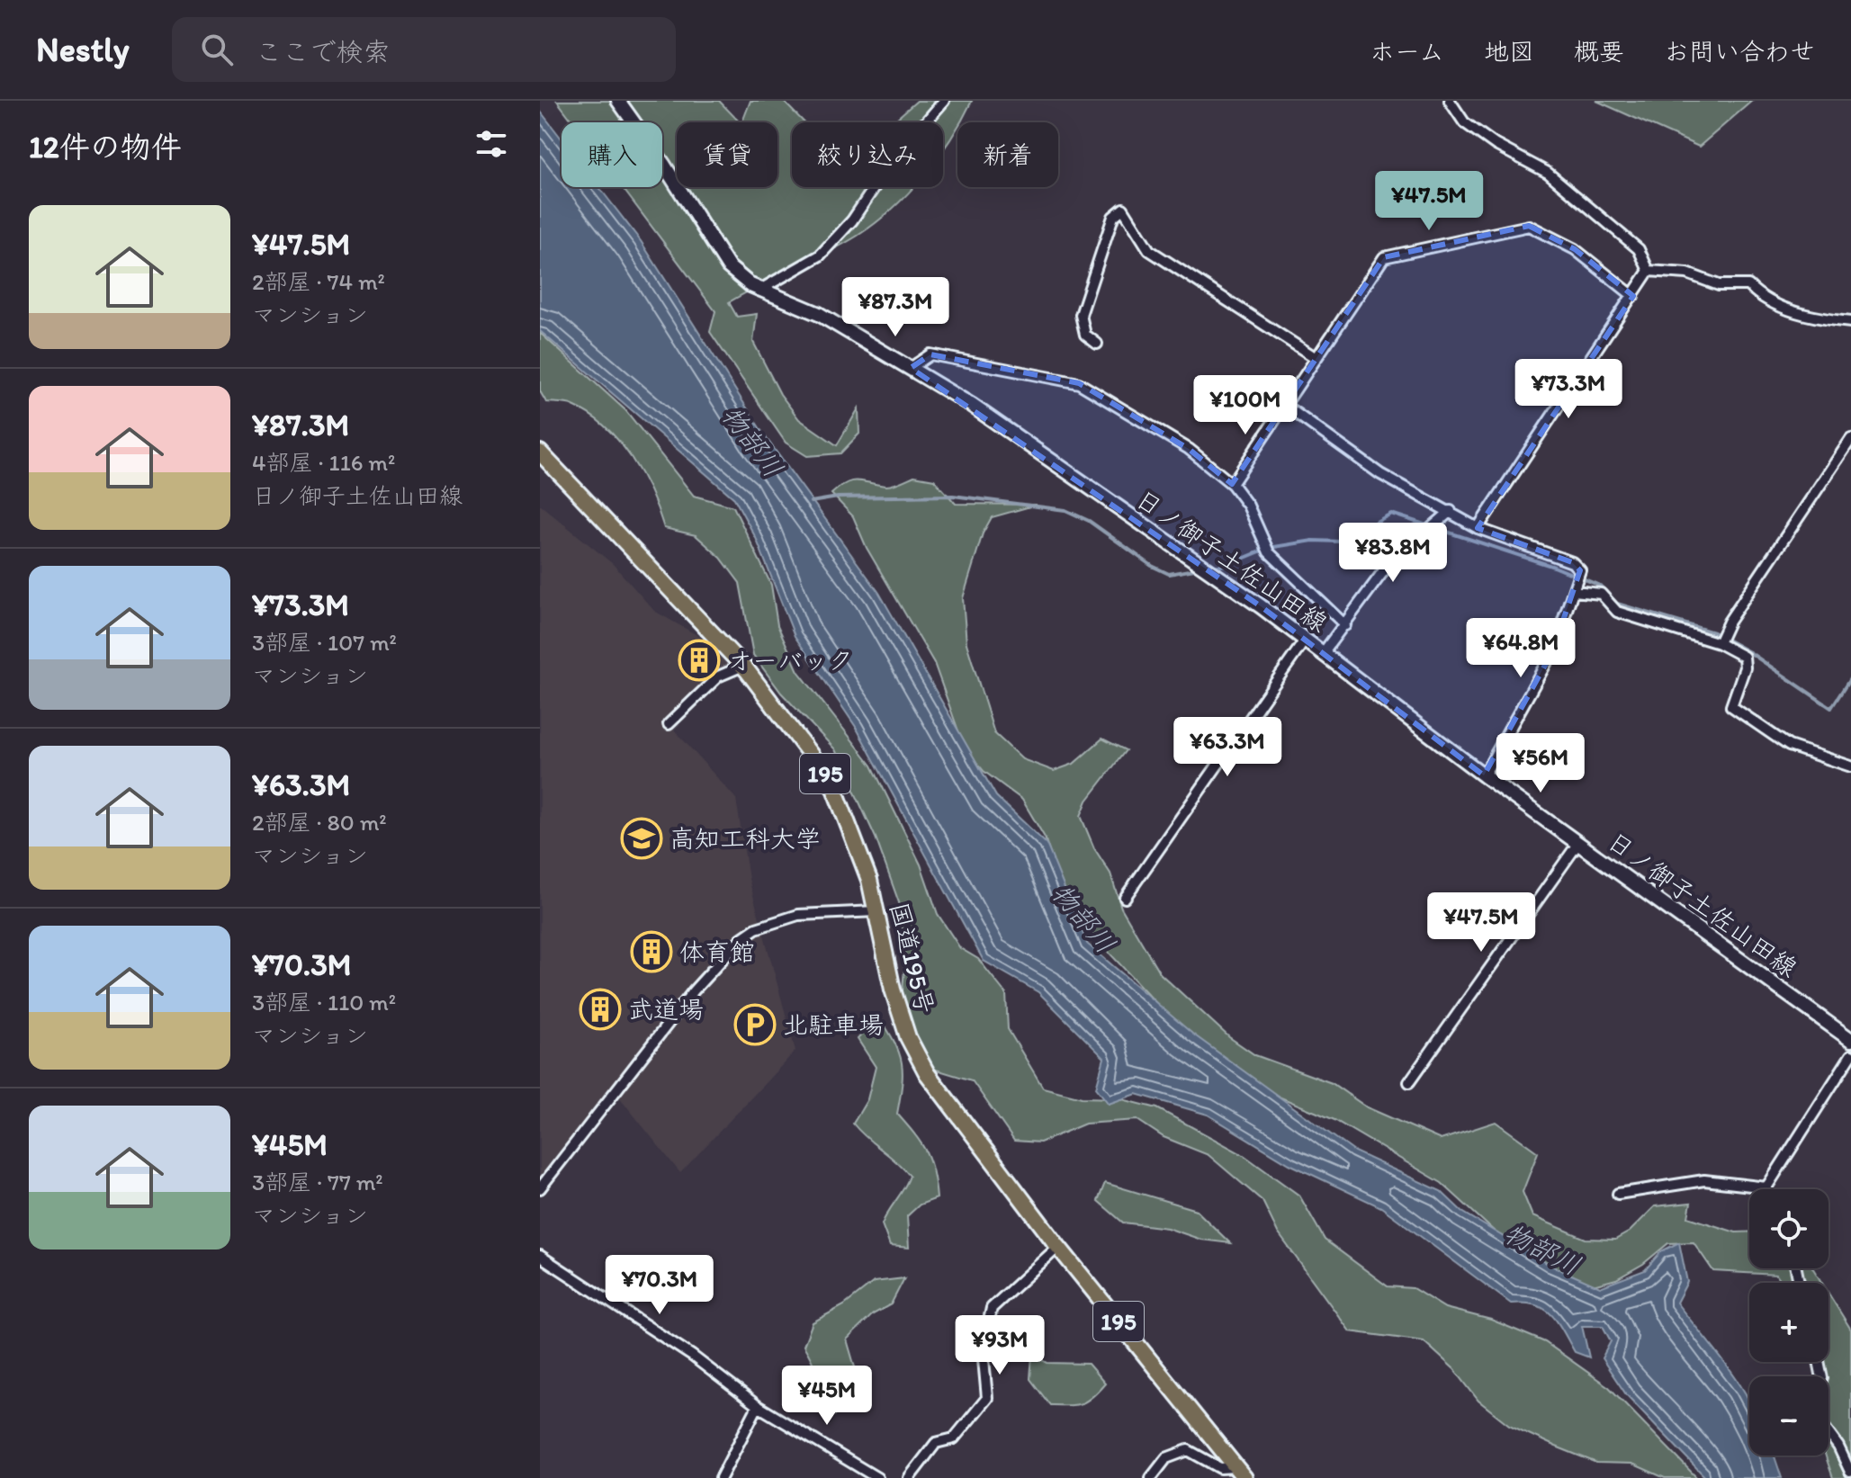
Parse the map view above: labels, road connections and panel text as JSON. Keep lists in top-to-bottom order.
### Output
{
  "streets": {
    "highway": ["195", "国道195号"],
    "main road": ["日ノ御子土佐山田線"]
  },
  "water": ["物部川"],
  "places": {
    "building": ["オーバック", "体育館", "武道場"],
    "school or university": ["高知工科大学"],
    "parking": ["北駐車場"]
  },
  "page": {
    "header": "Nestly",
    "search": "ここで検索",
    "nav": [
      "ホーム",
      "地図",
      "概要",
      "お問い合わせ"
    ],
    "heading": "12件の物件",
    "chip": [
      "購入",
      "賃貸",
      "絞り込み",
      "新着"
    ],
    "price": [
      "¥47.5M",
      "¥87.3M",
      "¥73.3M",
      "¥100M",
      "¥83.8M",
      "¥64.8M",
      "¥63.3M",
      "¥56M",
      "¥47.5M",
      "¥70.3M",
      "¥93M",
      "¥45M"
    ],
    "list": [
      {
        "name": "¥47.5M",
        "note": "2部屋 · 74 m² · マンション"
      },
      {
        "name": "¥87.3M",
        "note": "4部屋 · 116 m² · 日ノ御子土佐山田線"
      },
      {
        "name": "¥73.3M",
        "note": "3部屋 · 107 m² · マンション"
      },
      {
        "name": "¥63.3M",
        "note": "2部屋 · 80 m² · マンション"
      },
      {
        "name": "¥70.3M",
        "note": "3部屋 · 110 m² · マンション"
      },
      {
        "name": "¥45M",
        "note": "3部屋 · 77 m² · マンション"
      }
    ],
    "map_buttons": ["+", "−"]
  }
}
